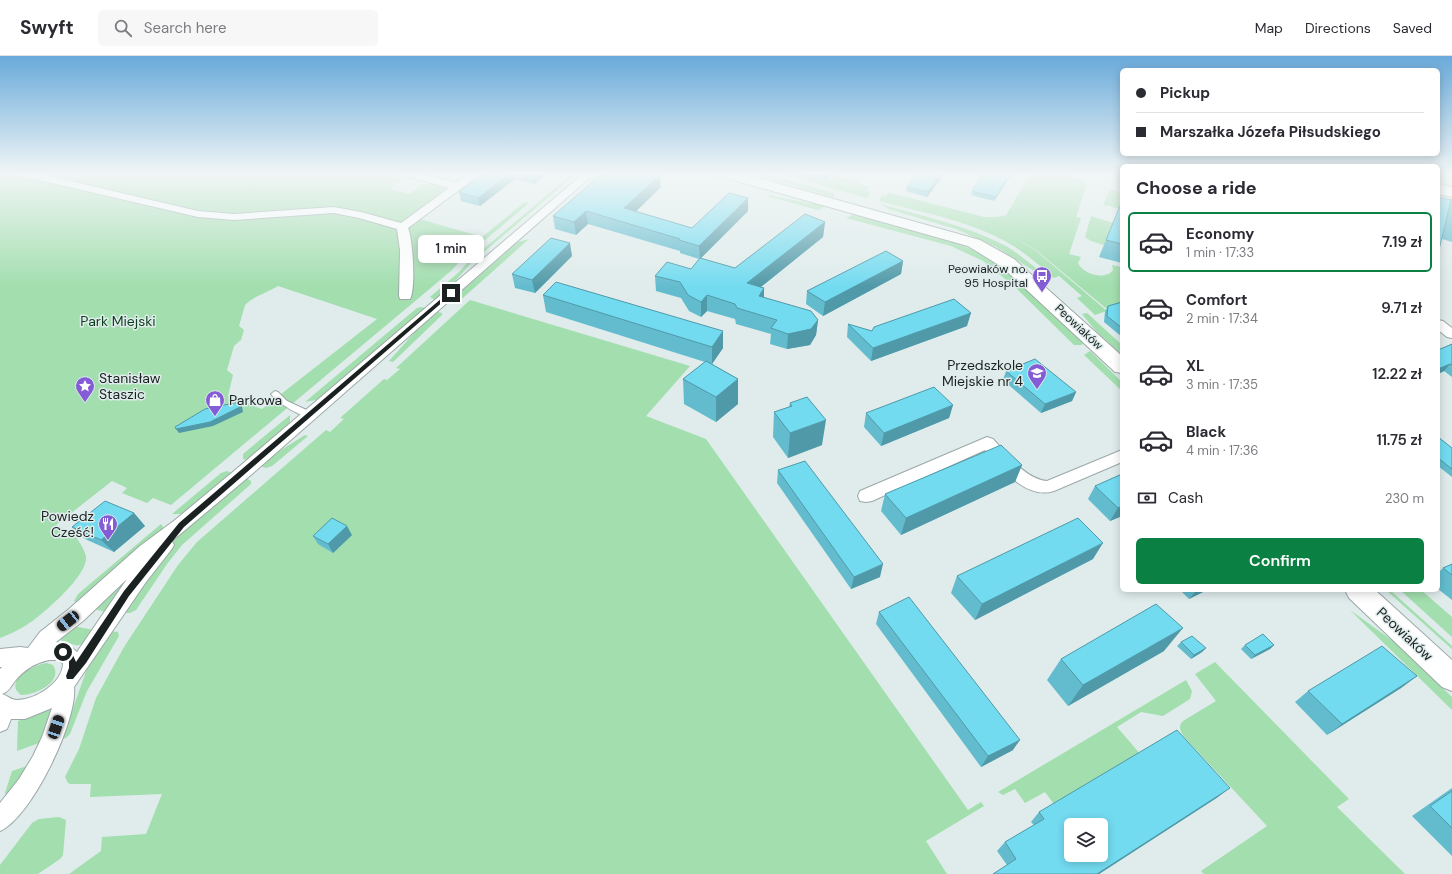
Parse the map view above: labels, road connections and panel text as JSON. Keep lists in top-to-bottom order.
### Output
{
  "streets": {
    "main road": ["Peowiaków"]
  },
  "parks": ["Park Miejski"],
  "places": {
    "bus stop": ["Peowiaków no. 95 Hospital"],
    "school or university": ["Przedszkole Miejskie nr 4"],
    "place": ["Stanisław Staszic"],
    "shop": ["Parkowa"],
    "restaurant": ["Powiedz Cześć!"]
  },
  "page": {
    "header": "Swyft",
    "search": "Search here",
    "nav": ["Map", "Directions", "Saved"],
    "banner": ["Pickup", "Marszałka Józefa Piłsudskiego"],
    "heading": "Choose a ride",
    "list": [
      {
        "name": "Economy",
        "note": "1 min · 17:33",
        "value": "7.19 zł"
      },
      {
        "name": "Comfort",
        "note": "2 min · 17:34",
        "value": "9.71 zł"
      },
      {
        "name": "XL",
        "note": "3 min · 17:35",
        "value": "12.22 zł"
      },
      {
        "name": "Black",
        "note": "4 min · 17:36",
        "value": "11.75 zł"
      }
    ],
    "bubble": "1 min",
    "pay": ["Cash", "230 m"],
    "buttons": "Confirm"
  }
}
